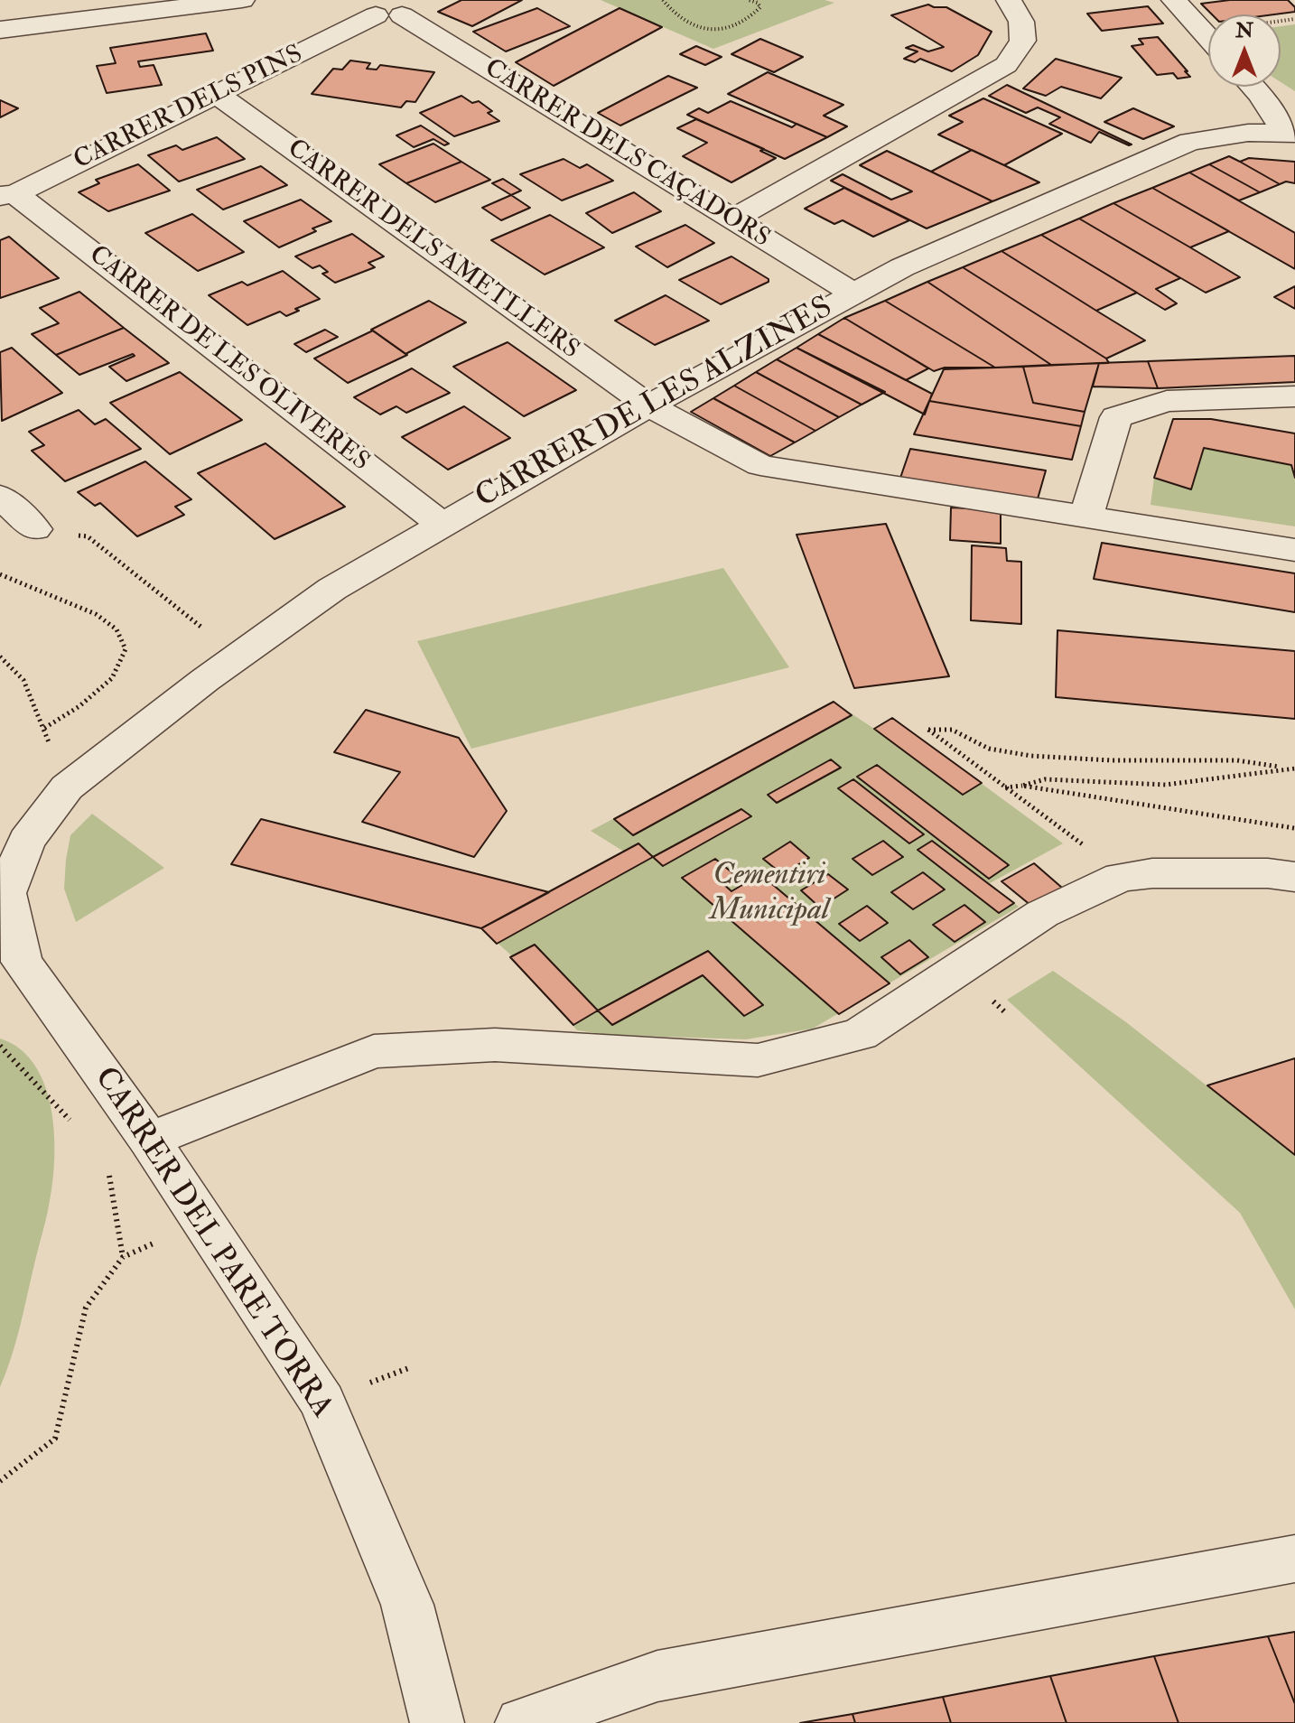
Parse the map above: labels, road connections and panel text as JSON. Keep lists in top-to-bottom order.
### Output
{
  "streets": {
    "street": [
      "CARRER DELS PINS",
      "CARRER DELS CAÇADORS",
      "CARRER DELS AMETLLERS",
      "CARRER DE LES OLIVERES",
      "CARRER DE LES ALZINES",
      "CARRER DEL PARE TORRA"
    ]
  },
  "crossings": [
    ["CARRER DELS PINS", "CARRER DELS CAÇADORS"],
    ["CARRER DELS PINS", "CARRER DELS AMETLLERS"],
    ["CARRER DELS PINS", "CARRER DE LES OLIVERES"],
    ["CARRER DELS CAÇADORS", "CARRER DE LES ALZINES"],
    ["CARRER DELS AMETLLERS", "CARRER DE LES ALZINES"],
    ["CARRER DE LES OLIVERES", "CARRER DE LES ALZINES"],
    ["CARRER DE LES ALZINES", "CARRER DEL PARE TORRA"]
  ],
  "parks": ["Cementiri Municipal"],
  "north": "top"
}
